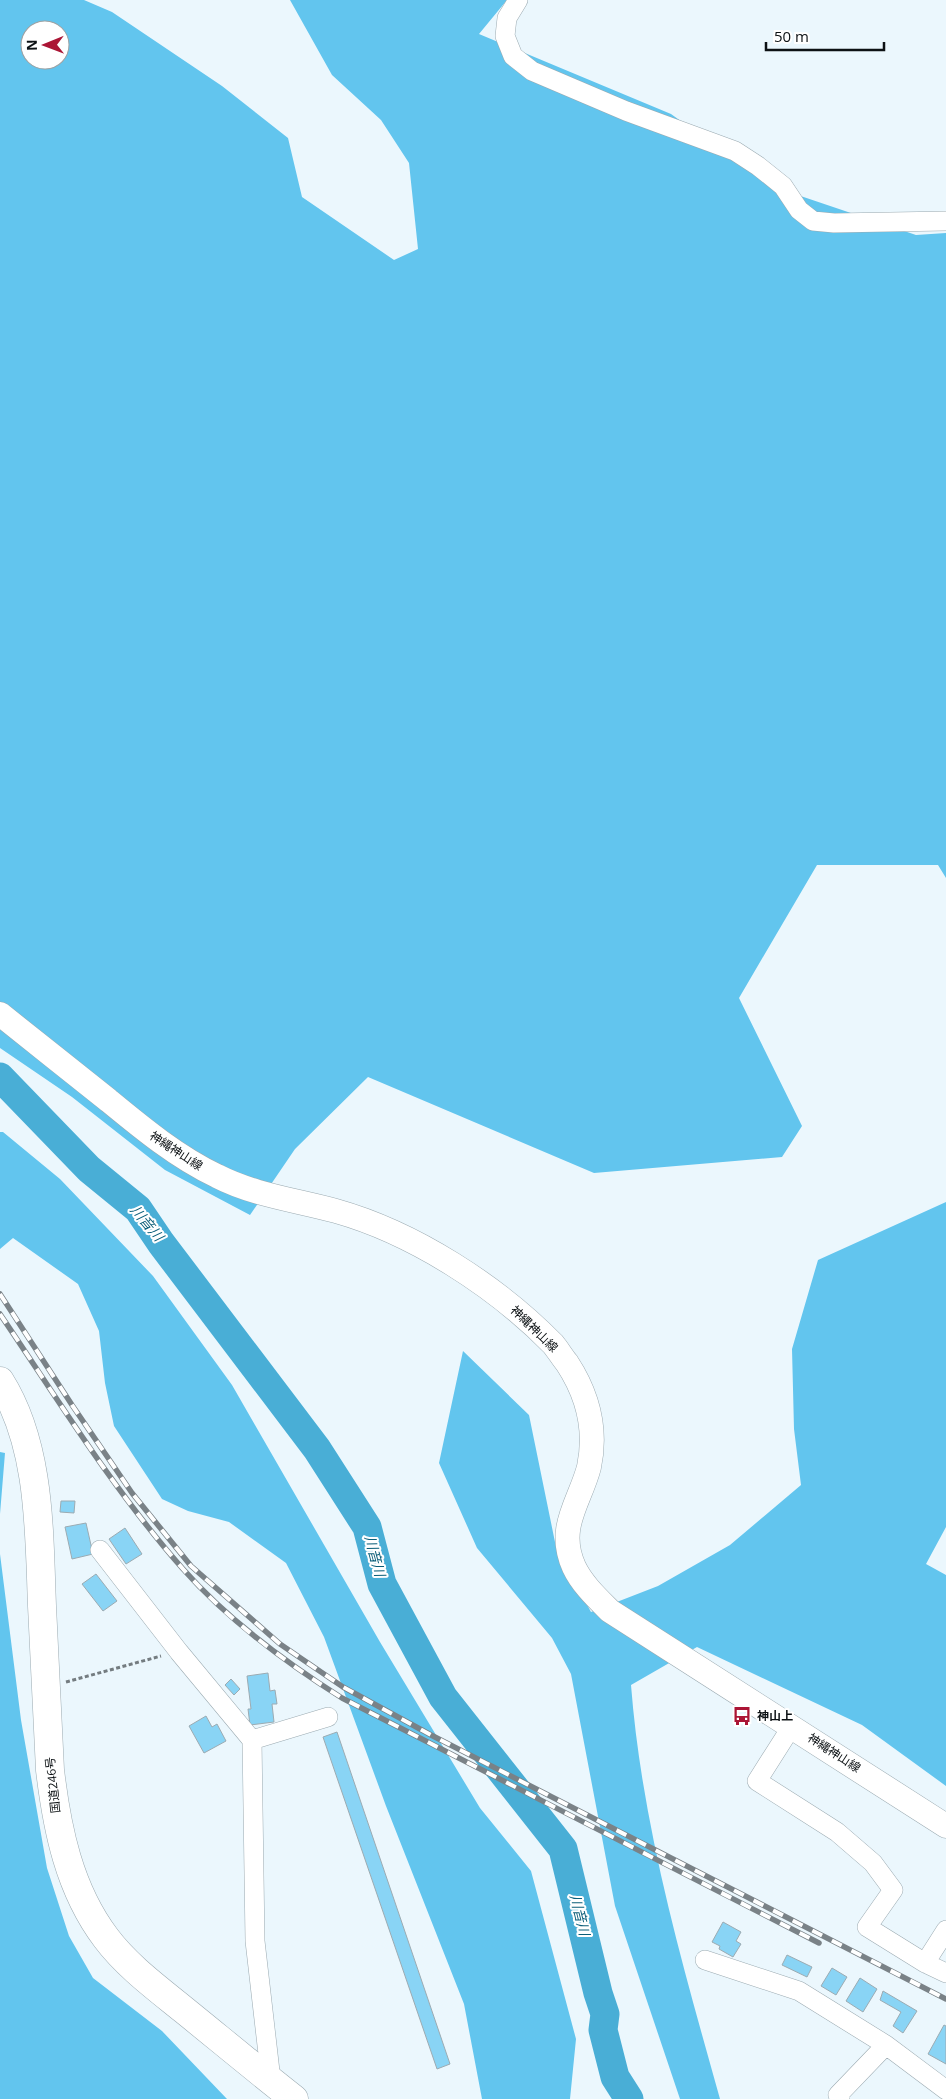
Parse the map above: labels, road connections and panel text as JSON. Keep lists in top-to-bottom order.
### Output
{
  "streets": {
    "highway": ["国道246号"],
    "main road": ["神縄神山線"]
  },
  "water": ["川音川"],
  "places": {
    "bus stop": ["神山上"]
  },
  "scale_bar": "50 m",
  "north": "left"
}
